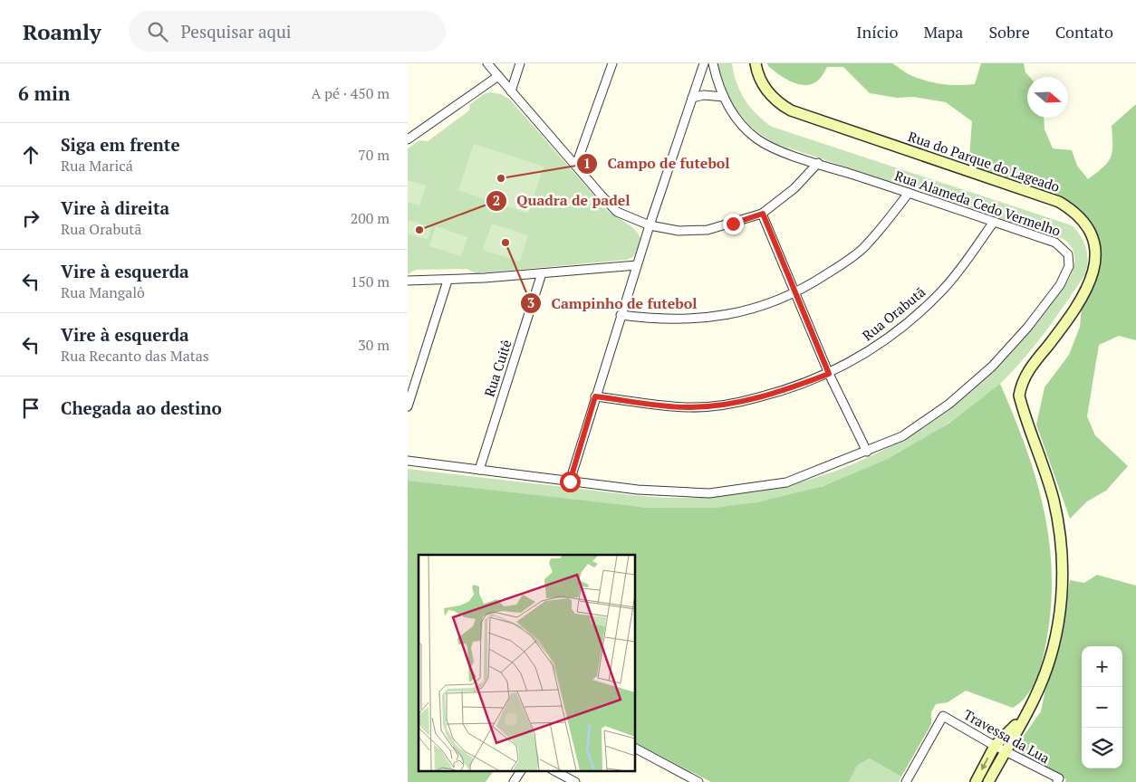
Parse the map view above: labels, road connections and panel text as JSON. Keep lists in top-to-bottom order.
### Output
{
  "streets": {
    "street": [
      "Rua do Parque do Lageado",
      "Rua Alameda Cedo Vermelho",
      "Rua Orabutã",
      "Rua Cuitê",
      "Travessa da Lua"
    ]
  },
  "crossings": [
    ["Rua Alameda Cedo Vermelho", "Rua Orabutã"],
    ["Rua Alameda Cedo Vermelho", "Rua Cuitê"]
  ],
  "places": ["Campo de futebol", "Quadra de padel", "Campinho de futebol"],
  "north": "right",
  "page": {
    "header": "Roamly",
    "search": "Pesquisar aqui",
    "nav": [
      "Início",
      "Mapa",
      "Sobre",
      "Contato"
    ],
    "heading": ["6 min", "A pé · 450 m"],
    "list": [
      ["Siga em frente", "Rua Maricá", "70 m"],
      ["Vire à direita", "Rua Orabutã", "200 m"],
      ["Vire à esquerda", "Rua Mangalô", "150 m"],
      ["Vire à esquerda", "Rua Recanto das Matas", "30 m"],
      "Chegada ao destino"
    ],
    "map_buttons": ["+", "−"]
  }
}
